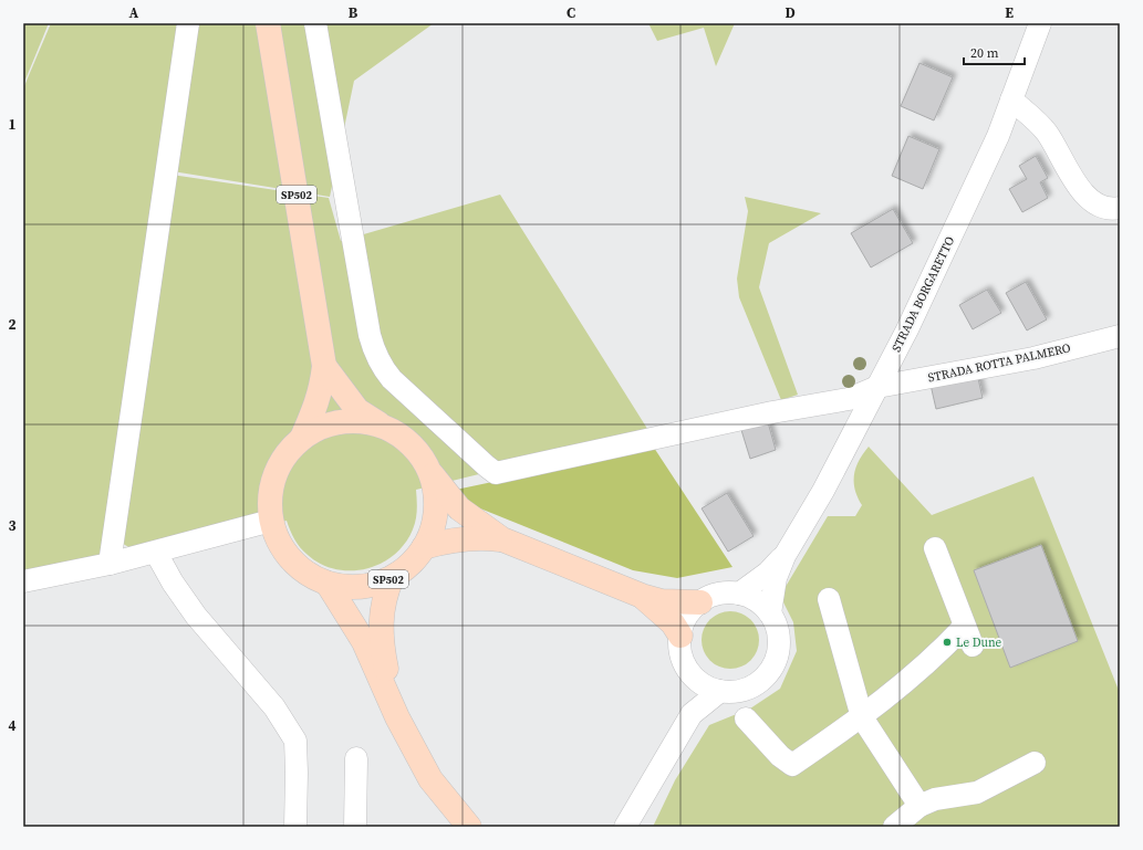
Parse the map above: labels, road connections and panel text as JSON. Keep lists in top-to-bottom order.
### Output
{
  "streets": {
    "main road": ["SP502"],
    "street": ["STRADA BORGARETTO", "STRADA ROTTA PALMERO"]
  },
  "crossings": [
    ["STRADA BORGARETTO", "STRADA ROTTA PALMERO"]
  ],
  "places": ["Le Dune"],
  "scale_bar": "20 m",
  "grid": {
    "columns": [
      "A",
      "B",
      "C",
      "D",
      "E"
    ],
    "rows": [
      "1",
      "2",
      "3",
      "4"
    ]
  }
}
